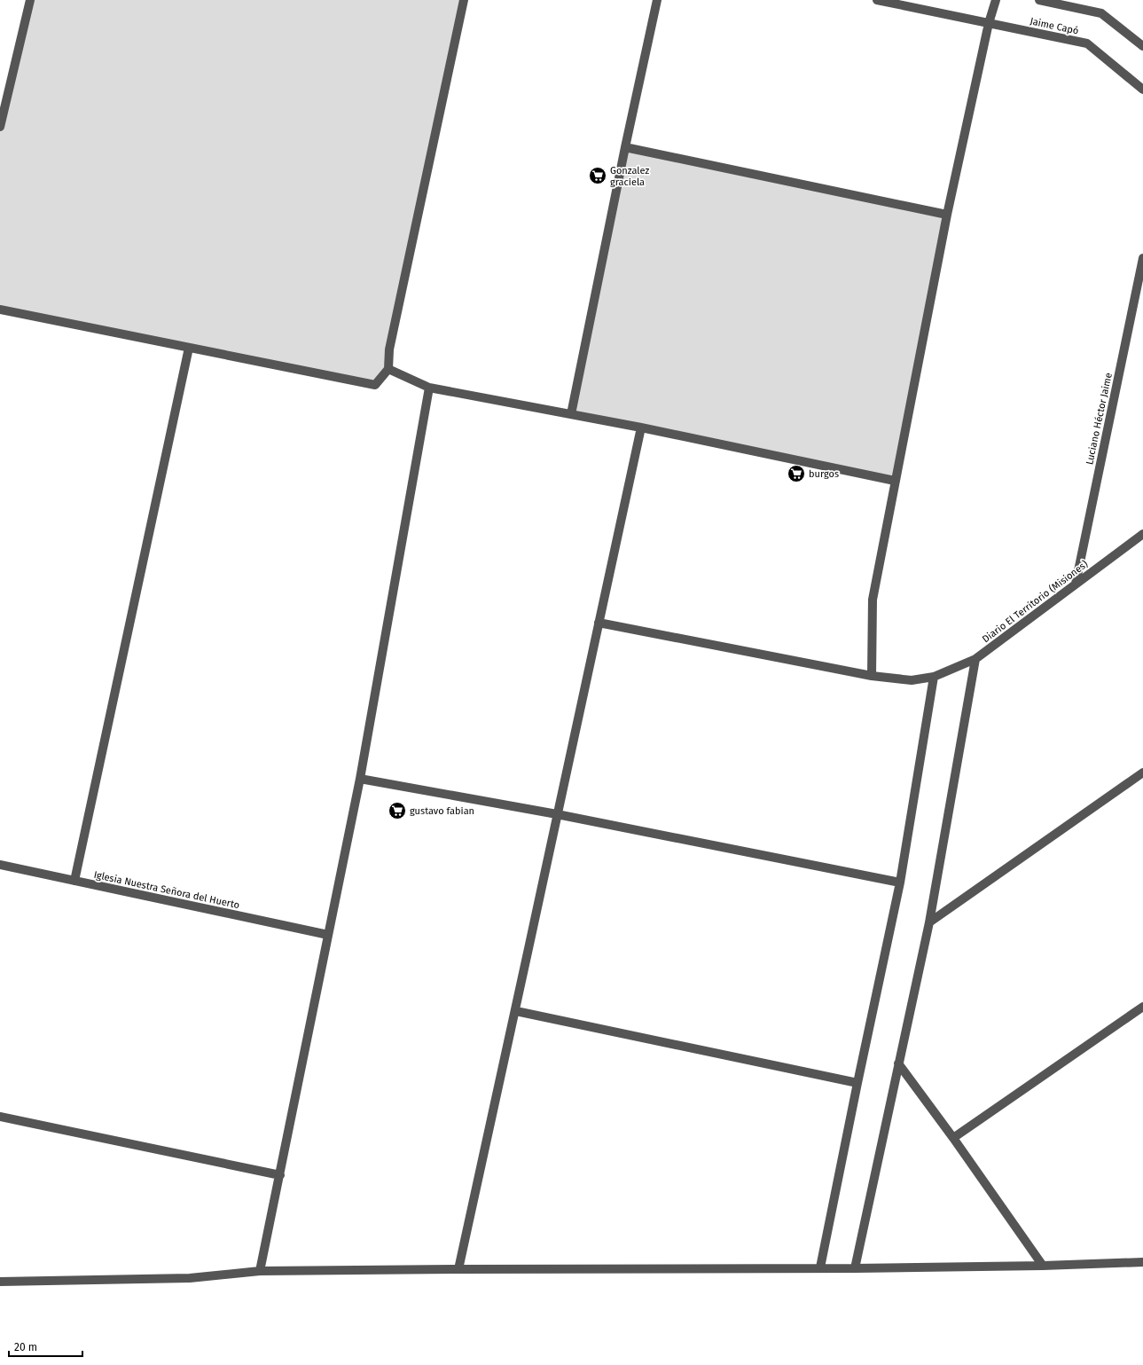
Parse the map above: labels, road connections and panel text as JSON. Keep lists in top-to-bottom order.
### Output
{
  "streets": {
    "street": [
      "Jaime Capó",
      "Luciano Héctor Jaime",
      "Diario El Territorio (Misiones)",
      "Iglesia Nuestra Señora del Huerto"
    ]
  },
  "crossings": [
    ["Luciano Héctor Jaime", "Diario El Territorio (Misiones)"]
  ],
  "places": {
    "supermarket": ["Gonzalez graciela", "burgos", "gustavo fabian"]
  },
  "scale_bar": "20 m"
}
